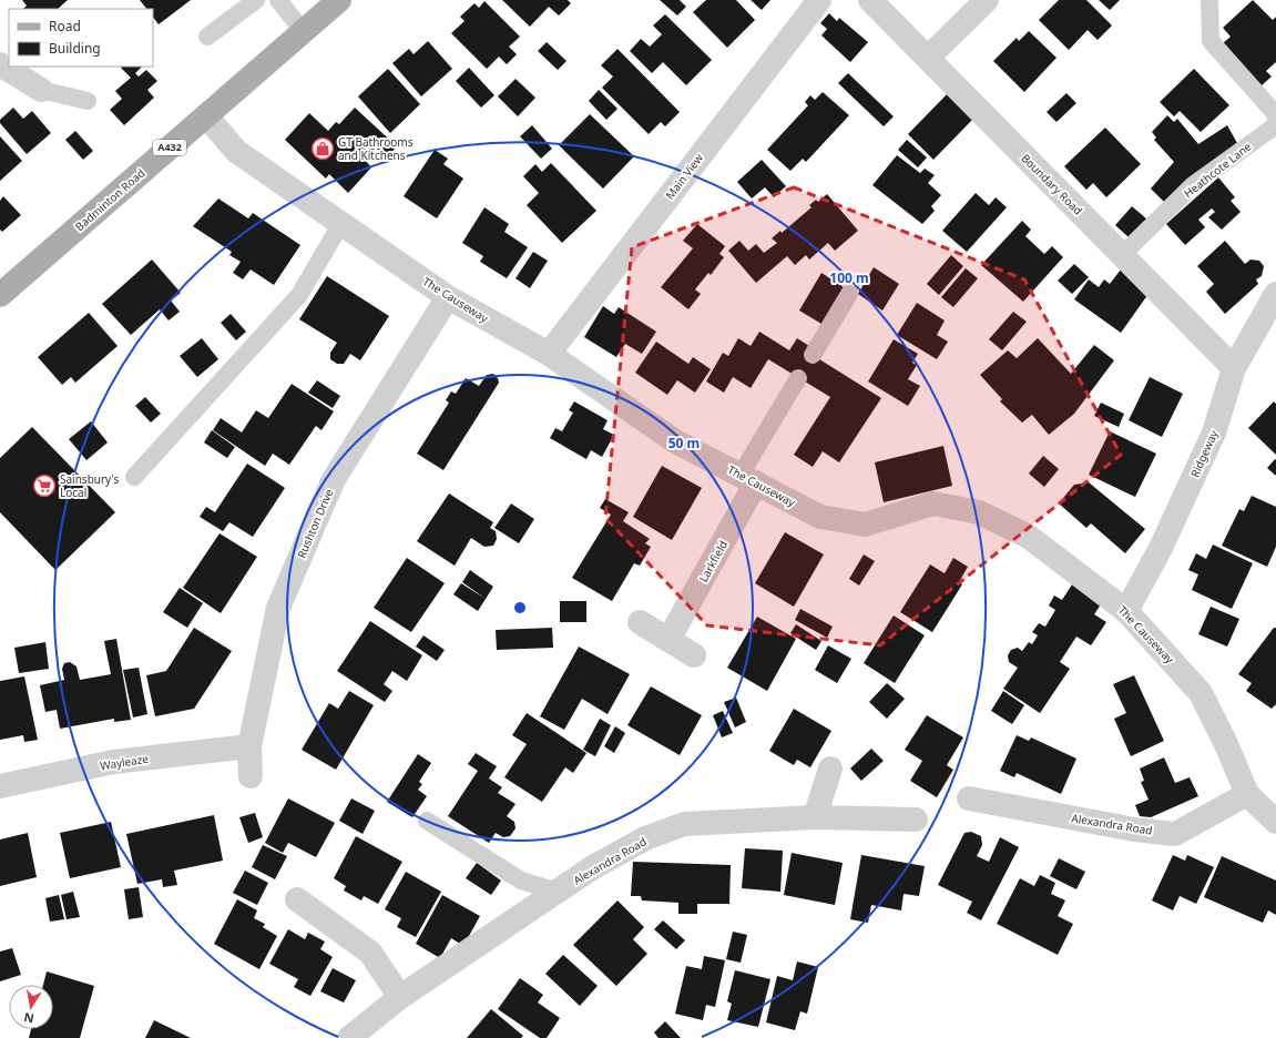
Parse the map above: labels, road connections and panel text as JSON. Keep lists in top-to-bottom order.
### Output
{
  "streets": {
    "main road": ["A432", "Badminton Road"],
    "street": [
      "Main View",
      "Boundary Road",
      "The Causeway",
      "Ridgeway",
      "Rushton Drive",
      "Larkfield",
      "Wayleaze",
      "Alexandra Road"
    ],
    "lane": ["Heathcote Lane"]
  },
  "crossings": [
    ["Heathcote Lane", "Boundary Road"],
    ["Main View", "The Causeway"],
    ["Boundary Road", "Ridgeway"],
    ["Badminton Road", "The Causeway"],
    ["The Causeway", "Ridgeway"],
    ["The Causeway", "Rushton Drive"],
    ["The Causeway", "Larkfield"],
    ["The Causeway", "Alexandra Road"],
    ["Rushton Drive", "Wayleaze"]
  ],
  "places": {
    "shop": ["GT Bathrooms and Kitchens"],
    "supermarket": ["Sainsbury's Local"]
  },
  "legend": ["Road", "Building"],
  "north": "bottom",
  "rings": ["100 m", "50 m"]
}
